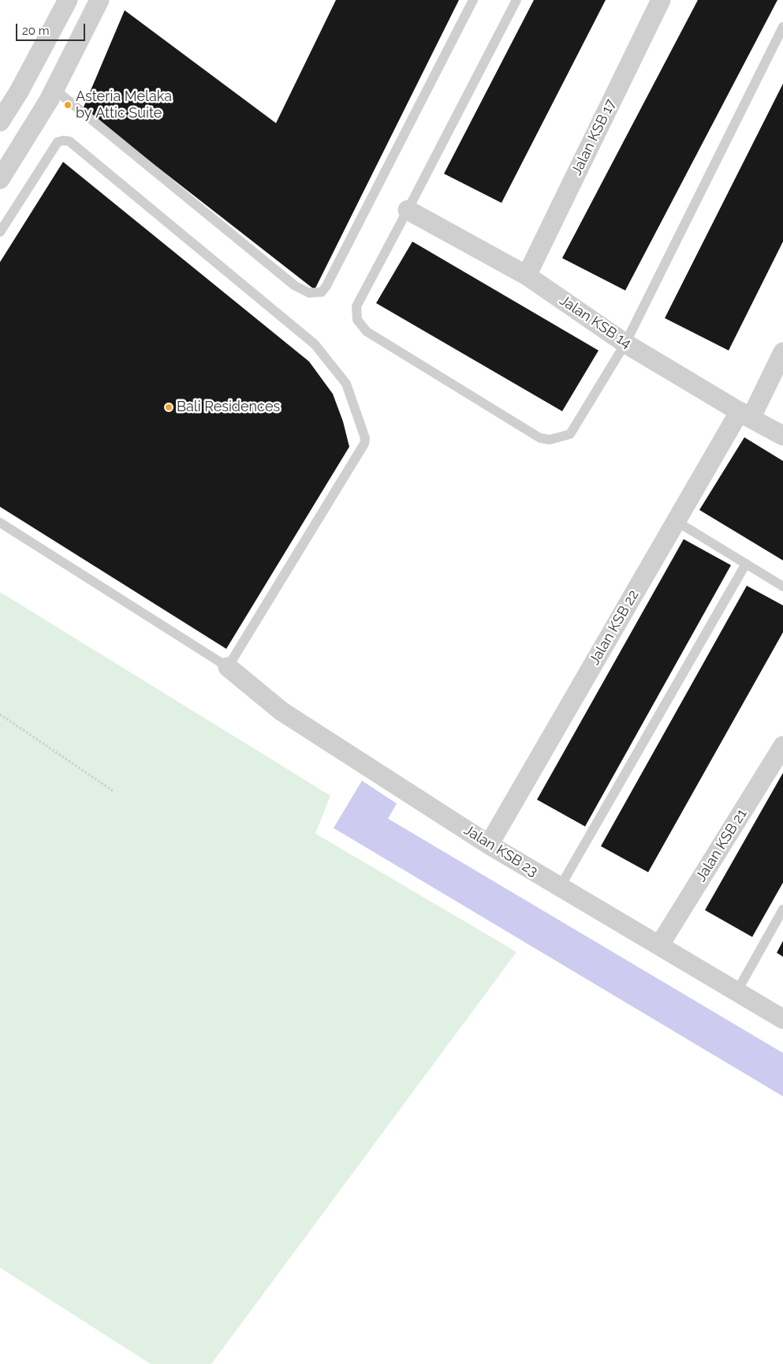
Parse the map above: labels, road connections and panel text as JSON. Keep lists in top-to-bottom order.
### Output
{
  "streets": {
    "street": [
      "Jalan KSB 17",
      "Jalan KSB 14",
      "Jalan KSB 22",
      "Jalan KSB 21",
      "Jalan KSB 23"
    ]
  },
  "crossings": [
    ["Jalan KSB 17", "Jalan KSB 14"],
    ["Jalan KSB 14", "Jalan KSB 22"],
    ["Jalan KSB 22", "Jalan KSB 23"],
    ["Jalan KSB 21", "Jalan KSB 23"]
  ],
  "places": ["Asteria Melaka by Attic Suite", "Bali Residences"],
  "scale_bar": "20 m"
}
